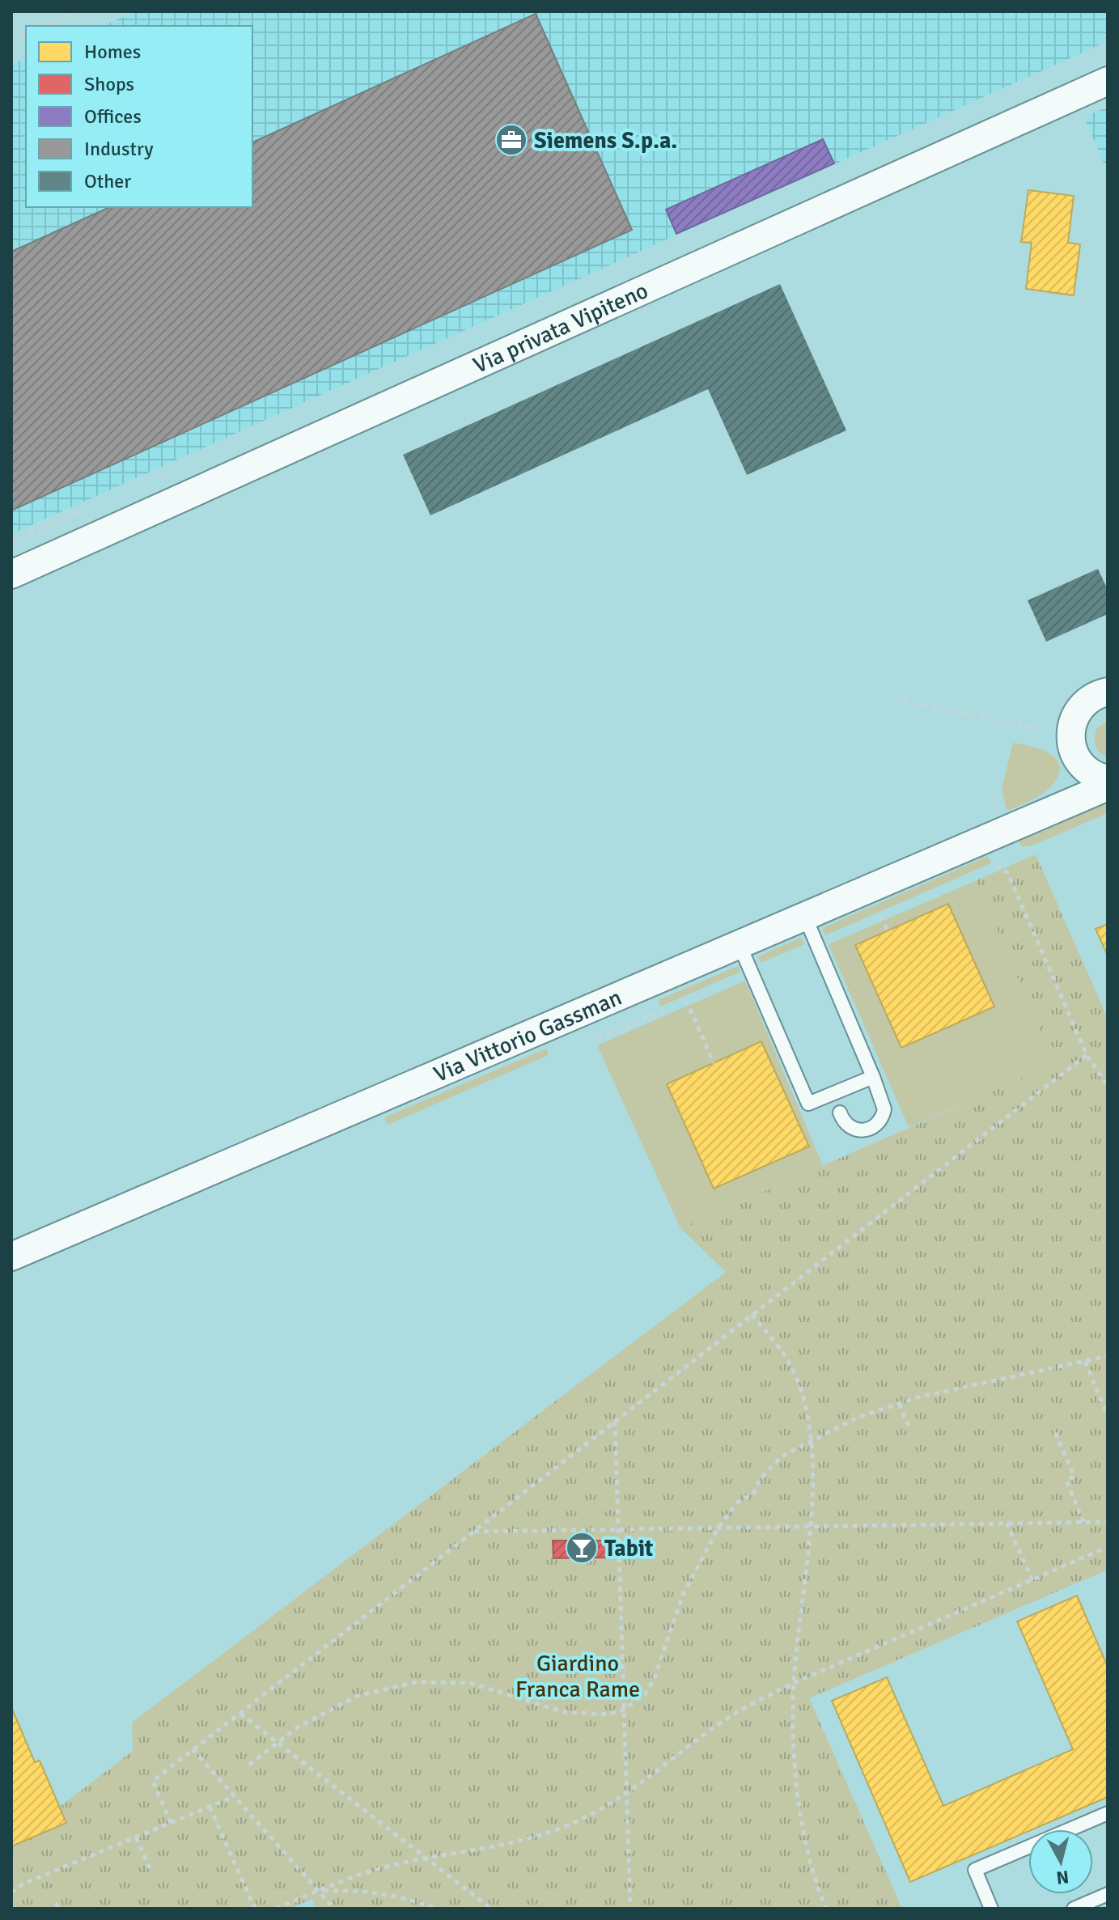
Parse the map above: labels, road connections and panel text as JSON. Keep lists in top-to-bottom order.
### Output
{
  "streets": {
    "street": ["Via privata Vipiteno", "Via Vittorio Gassman"]
  },
  "parks": ["Giardino Franca Rame"],
  "places": {
    "office": ["Siemens S.p.a."],
    "bar": ["Tabit"]
  },
  "legend": [
    "Homes",
    "Shops",
    "Offices",
    "Industry",
    "Other"
  ],
  "north": "bottom"
}
